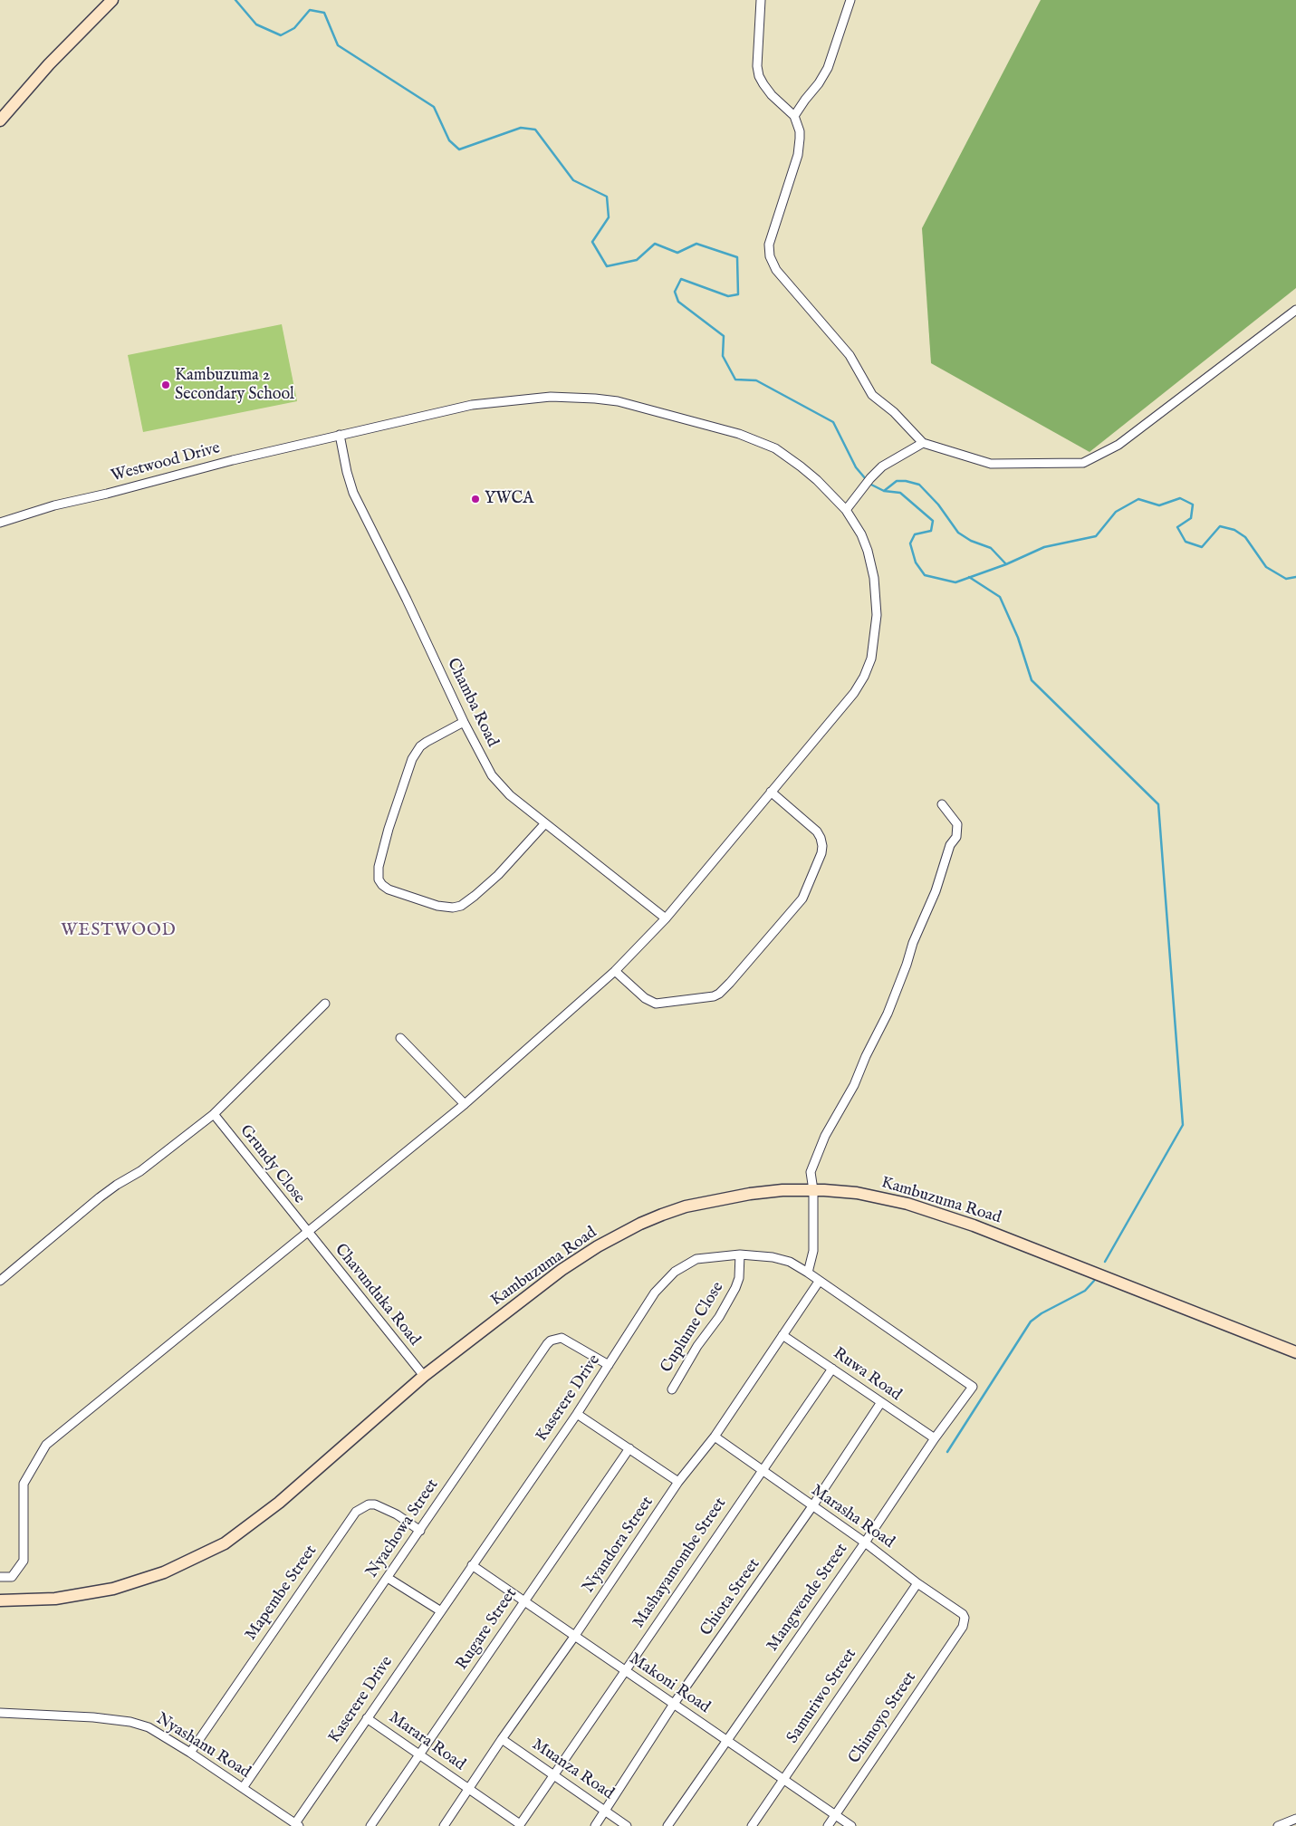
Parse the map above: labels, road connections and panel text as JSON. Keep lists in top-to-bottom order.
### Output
{
  "streets": {
    "main road": ["Kambuzuma Road"],
    "street": [
      "Westwood Drive",
      "Chamba Road",
      "Grundy Close",
      "Chavunduka Road",
      "Cuplume Close",
      "Ruwa Road",
      "Kaserere Drive",
      "Marasha Road",
      "Nyachowa Street",
      "Nyandora Street",
      "Mashayamombe Street",
      "Mapembe Street",
      "Chiota Street",
      "Mangwende Street",
      "Rugare Street",
      "Makoni Road",
      "Samuriwo Street",
      "Chimoyo Street",
      "Marara Road",
      "Nyashanu Road",
      "Muanza Road"
    ]
  },
  "crossings": [
    ["Westwood Drive", "Chamba Road"],
    ["Westwood Drive", "Grundy Close"],
    ["Westwood Drive", "Chavunduka Road"],
    ["Grundy Close", "Chavunduka Road"],
    ["Kambuzuma Road", "Chavunduka Road"],
    ["Cuplume Close", "Kaserere Drive"],
    ["Ruwa Road", "Nyandora Street"],
    ["Ruwa Road", "Mashayamombe Street"],
    ["Ruwa Road", "Chiota Street"],
    ["Ruwa Road", "Mangwende Street"],
    ["Kaserere Drive", "Nyachowa Street"],
    ["Kaserere Drive", "Nyandora Street"],
    ["Kaserere Drive", "Mangwende Street"],
    ["Kaserere Drive", "Makoni Road"],
    ["Kaserere Drive", "Marara Road"],
    ["Kaserere Drive", "Nyashanu Road"],
    ["Marasha Road", "Nyandora Street"],
    ["Marasha Road", "Mashayamombe Street"],
    ["Marasha Road", "Chiota Street"],
    ["Marasha Road", "Mangwende Street"],
    ["Marasha Road", "Samuriwo Street"],
    ["Marasha Road", "Chimoyo Street"],
    ["Nyachowa Street", "Mapembe Street"],
    ["Nyachowa Street", "Nyashanu Road"],
    ["Nyandora Street", "Makoni Road"],
    ["Nyandora Street", "Marara Road"],
    ["Nyandora Street", "Muanza Road"],
    ["Mashayamombe Street", "Makoni Road"],
    ["Mashayamombe Street", "Marara Road"],
    ["Mashayamombe Street", "Muanza Road"],
    ["Mapembe Street", "Nyashanu Road"],
    ["Chiota Street", "Makoni Road"],
    ["Chiota Street", "Muanza Road"],
    ["Mangwende Street", "Makoni Road"],
    ["Rugare Street", "Makoni Road"],
    ["Rugare Street", "Marara Road"],
    ["Makoni Road", "Samuriwo Street"],
    ["Makoni Road", "Chimoyo Street"]
  ],
  "districts": ["WESTWOOD"],
  "places": ["Kambuzuma 2 Secondary School", "YWCA"]
}
